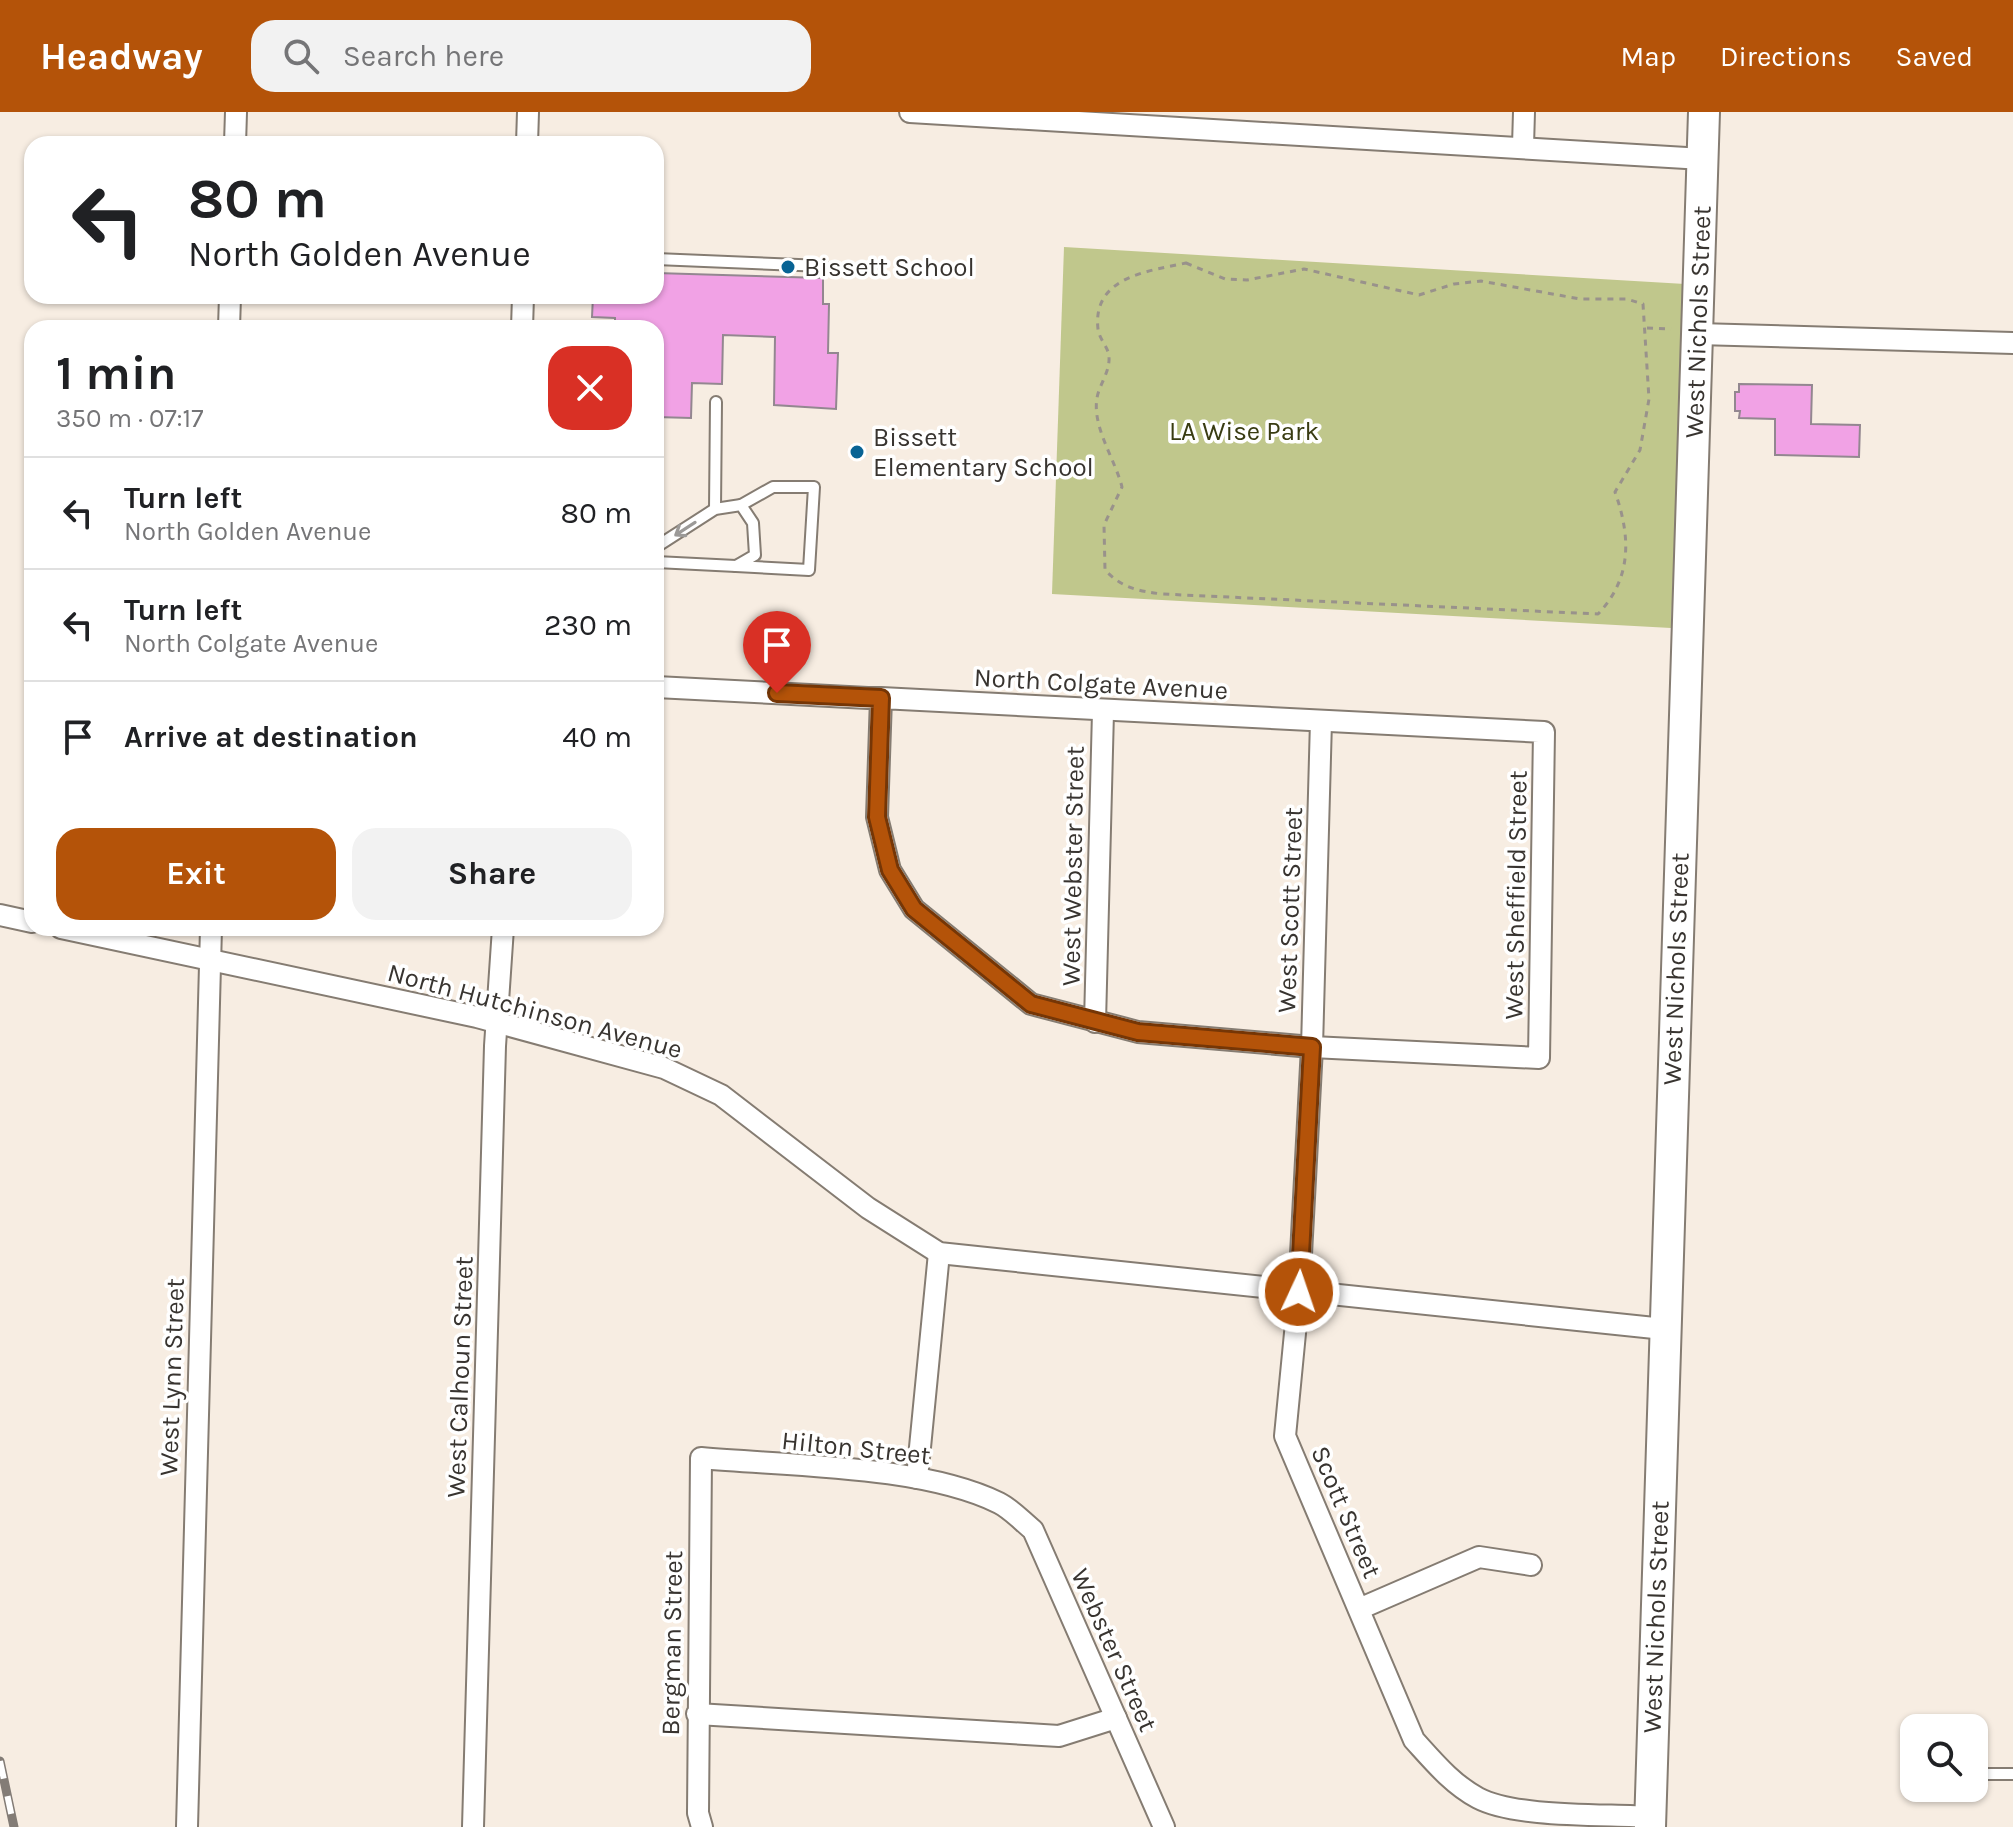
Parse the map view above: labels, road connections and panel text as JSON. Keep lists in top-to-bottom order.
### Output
{
  "streets": {
    "street": [
      "West Nichols Street",
      "North Colgate Avenue",
      "West Webster Street",
      "West Sheffield Street",
      "West Scott Street",
      "North Hutchinson Avenue",
      "West Lynn Street",
      "West Calhoun Street",
      "Hilton Street",
      "Scott Street",
      "Bergman Street",
      "Webster Street"
    ]
  },
  "crossings": [
    ["West Nichols Street", "North Hutchinson Avenue"],
    ["West Nichols Street", "Scott Street"],
    ["North Colgate Avenue", "West Webster Street"],
    ["North Colgate Avenue", "West Sheffield Street"],
    ["North Colgate Avenue", "West Scott Street"],
    ["West Sheffield Street", "West Scott Street"],
    ["West Scott Street", "North Hutchinson Avenue"],
    ["West Scott Street", "Scott Street"],
    ["North Hutchinson Avenue", "West Lynn Street"],
    ["North Hutchinson Avenue", "West Calhoun Street"],
    ["North Hutchinson Avenue", "Scott Street"],
    ["Hilton Street", "Bergman Street"],
    ["Hilton Street", "Webster Street"]
  ],
  "parks": ["LA Wise Park"],
  "places": ["Bissett School", "Bissett Elementary School"],
  "page": {
    "header": "Headway",
    "search": "Search here",
    "nav": ["Map", "Directions", "Saved"],
    "turn": ["80 m", "North Golden Avenue"],
    "heading": ["1 min", "350 m · 07:17"],
    "list": [
      {
        "name": "Turn left",
        "note": "North Golden Avenue",
        "value": "80 m"
      },
      {
        "name": "Turn left",
        "note": "North Colgate Avenue",
        "value": "230 m"
      },
      {
        "name": "Arrive at destination",
        "value": "40 m"
      }
    ],
    "buttons": ["Exit", "Share"]
  }
}
